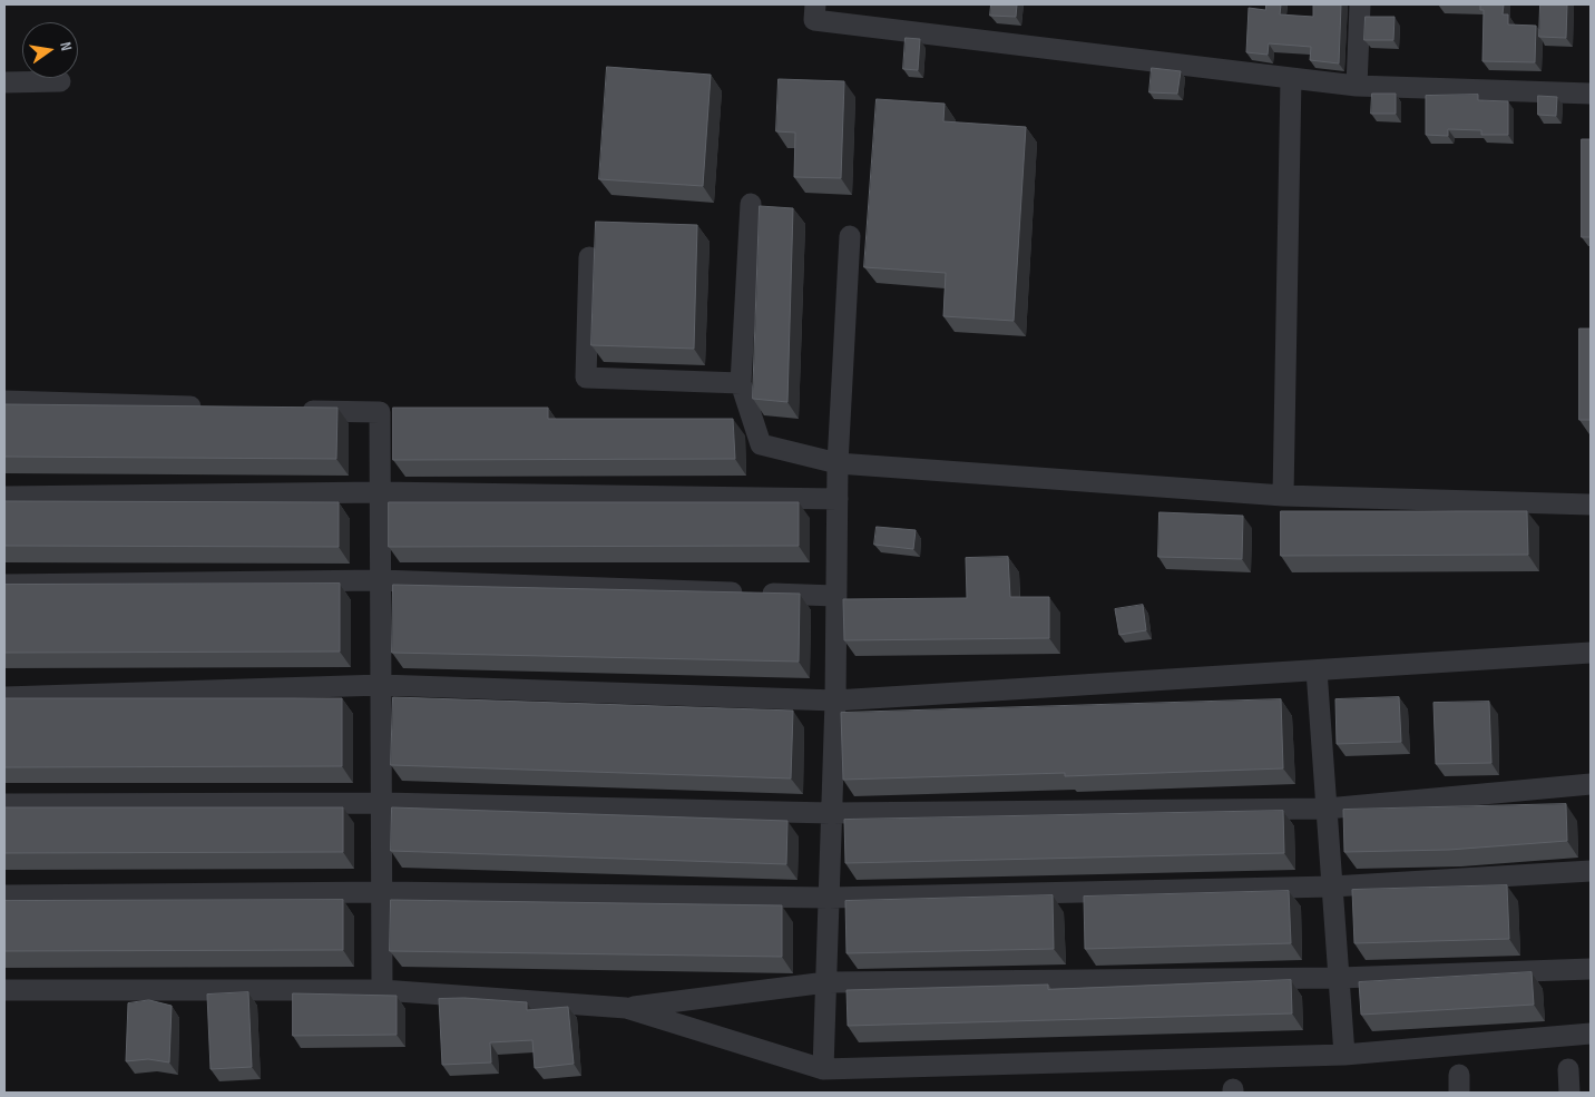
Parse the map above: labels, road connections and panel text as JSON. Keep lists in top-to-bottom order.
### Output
{
  "north": "right"
}
